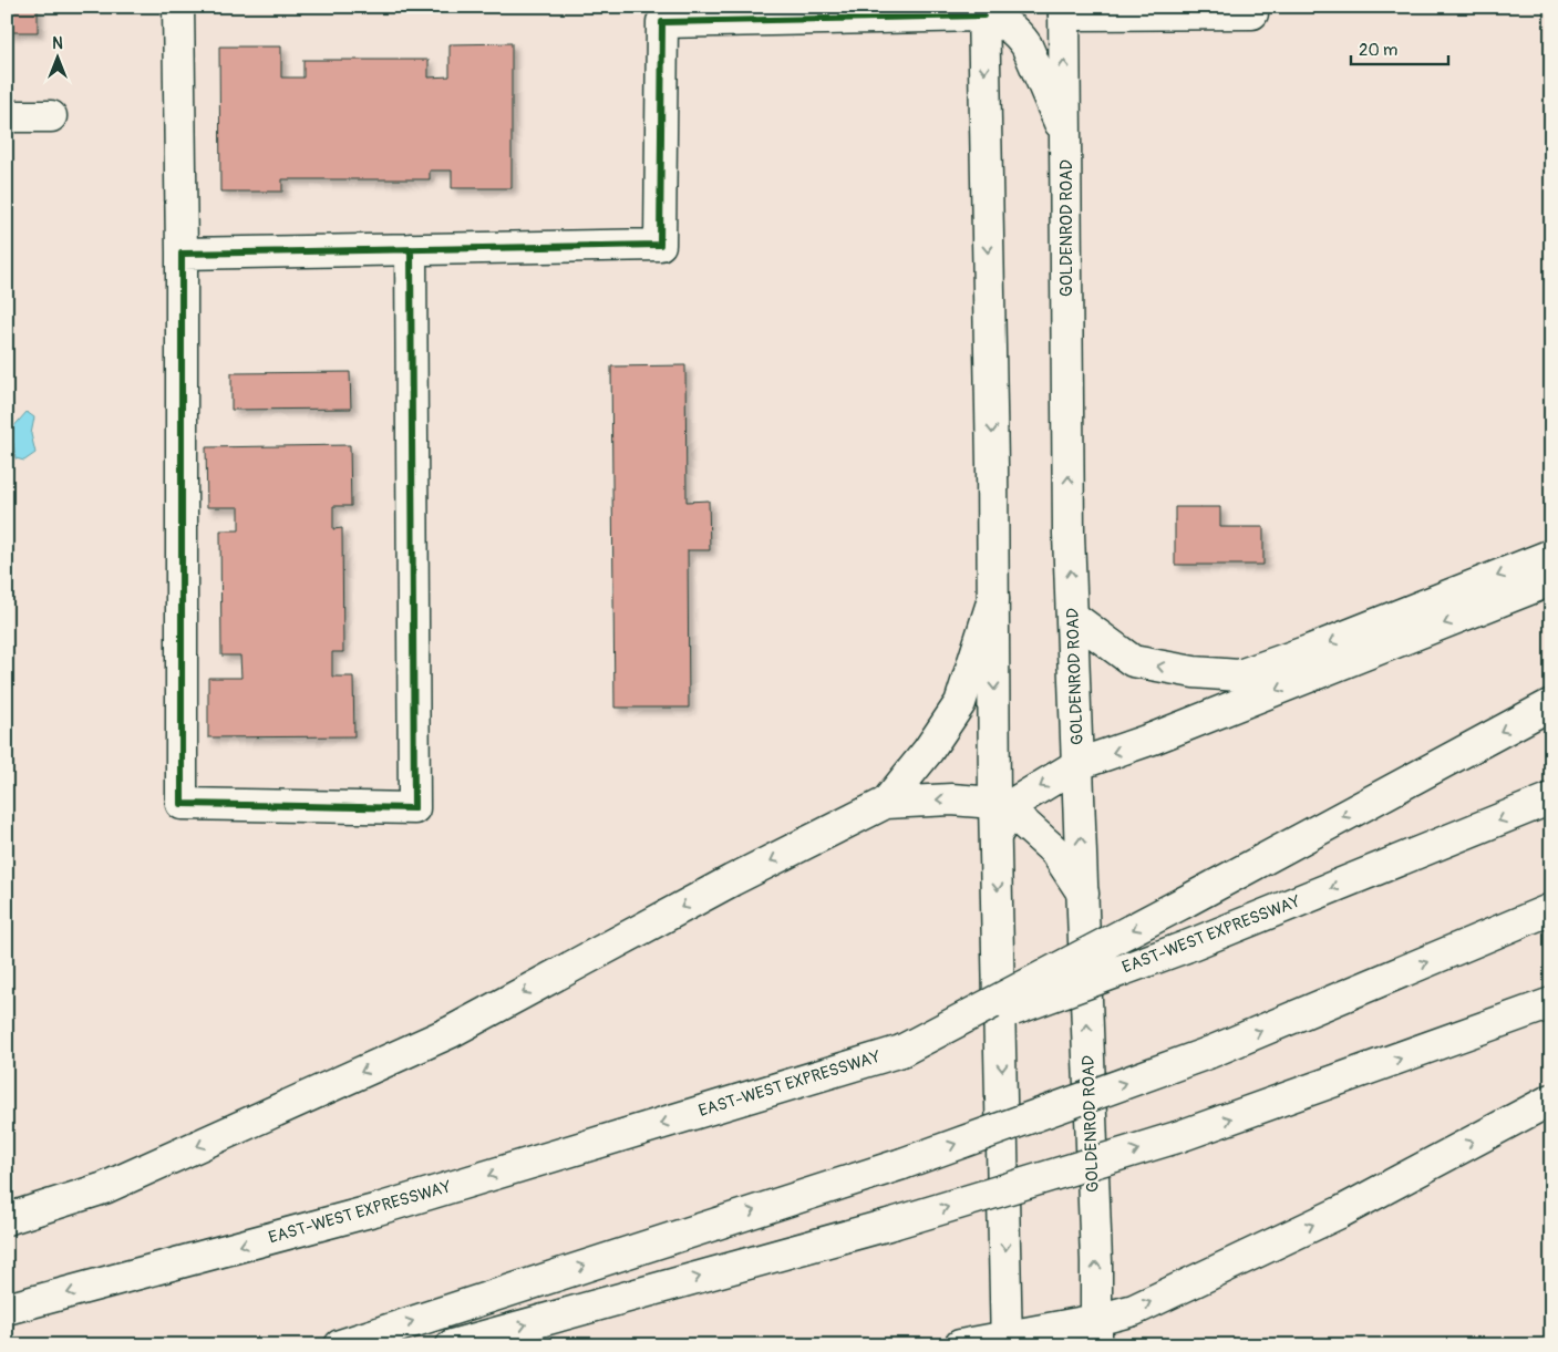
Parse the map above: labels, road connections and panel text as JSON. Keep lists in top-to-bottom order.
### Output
{
  "streets": {
    "main road": ["GOLDENROD ROAD", "EAST-WEST EXPRESSWAY"]
  },
  "scale_bar": "20 m",
  "north": "top"
}
